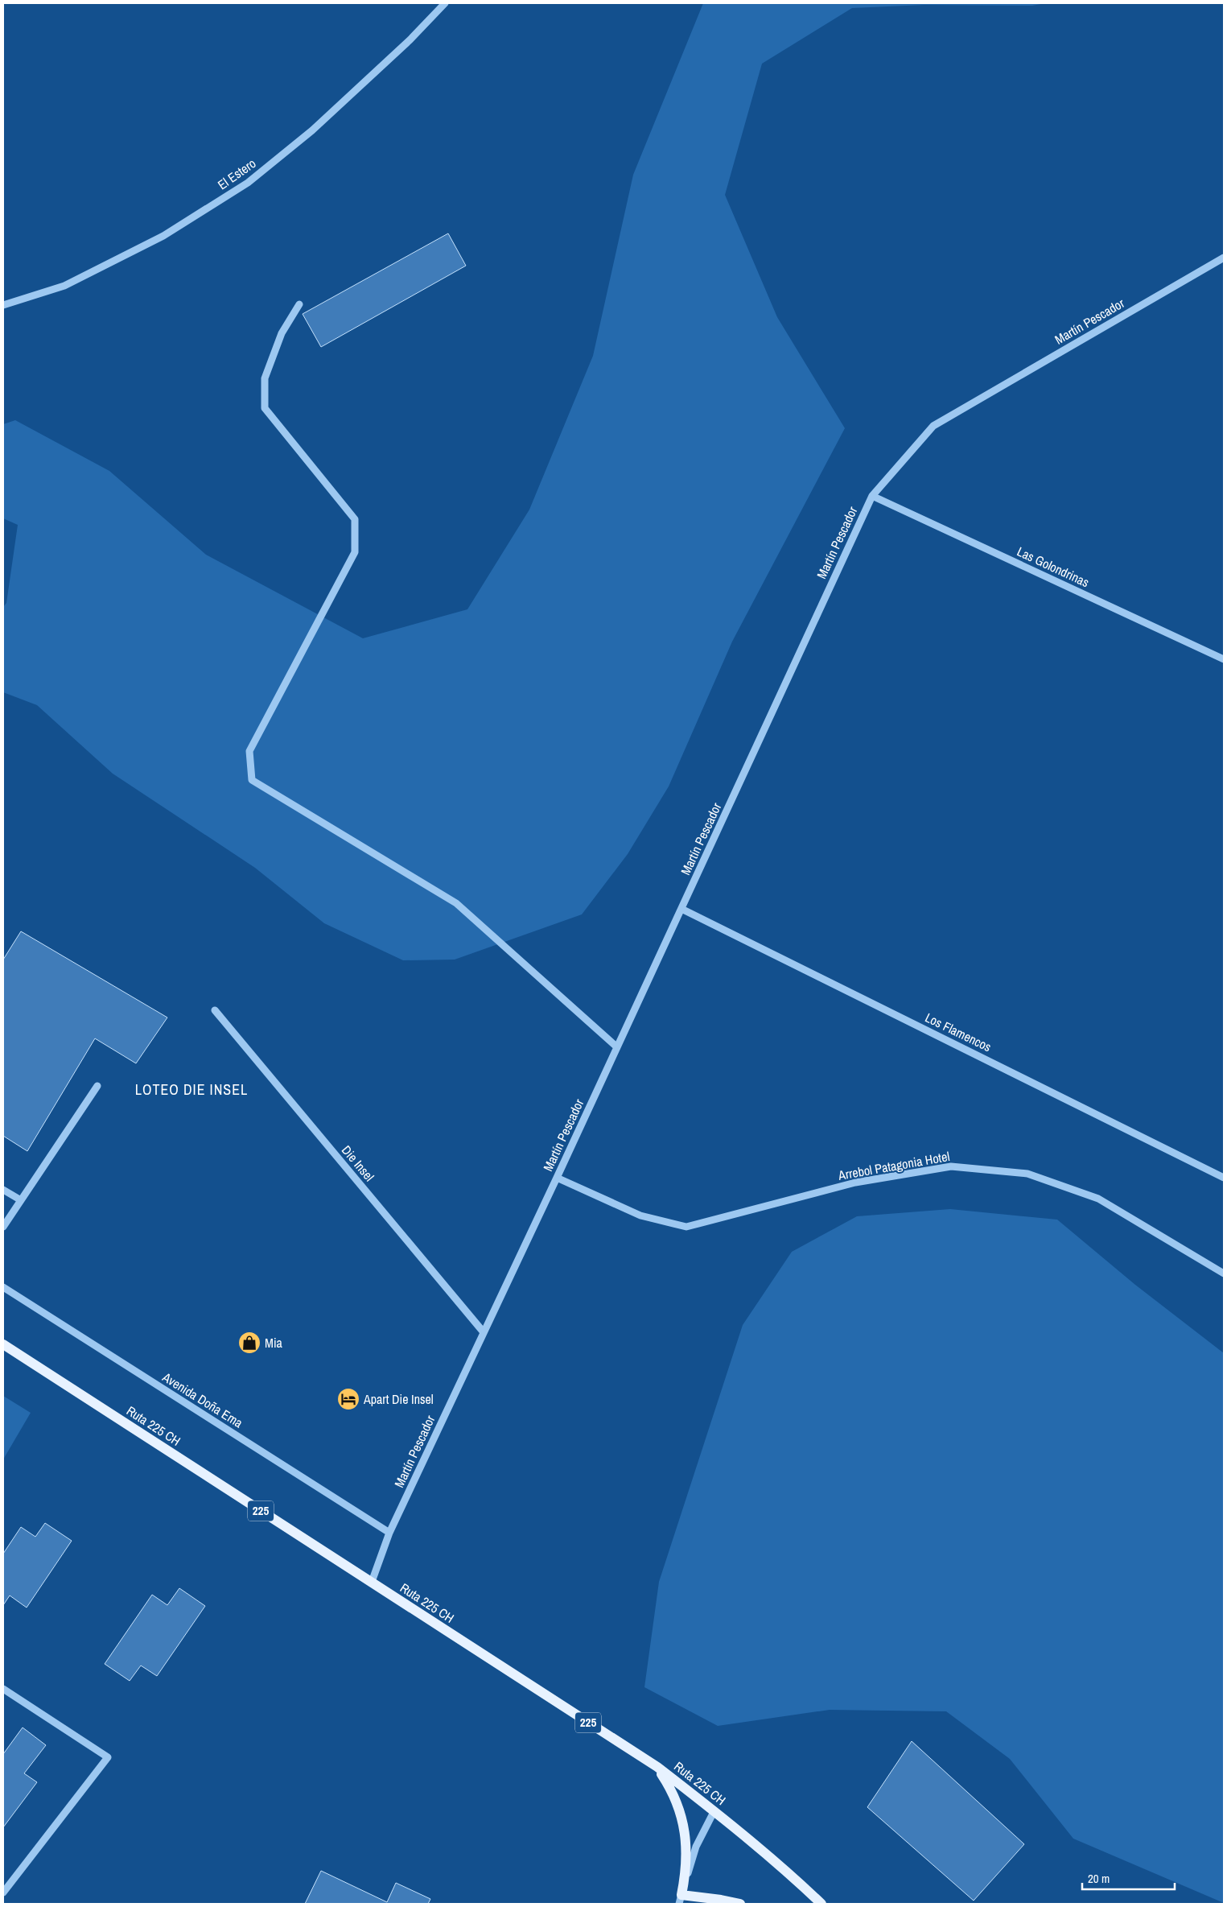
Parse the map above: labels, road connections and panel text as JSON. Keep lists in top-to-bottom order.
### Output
{
  "streets": {
    "main road": ["Ruta 225 CH", "225"],
    "street": [
      "El Estero",
      "Martín Pescador",
      "Las Golondrinas",
      "Los Flamencos",
      "Die Insel",
      "Arrebol Patagonia Hotel",
      "Avenida Doña Ema"
    ]
  },
  "crossings": [
    ["Martín Pescador", "Las Golondrinas"],
    ["Martín Pescador", "Los Flamencos"],
    ["Martín Pescador", "Die Insel"],
    ["Martín Pescador", "Arrebol Patagonia Hotel"],
    ["Martín Pescador", "Avenida Doña Ema"],
    ["Martín Pescador", "Ruta 225 CH"]
  ],
  "districts": ["LOTEO DIE INSEL"],
  "places": {
    "shop": ["Mia"],
    "hotel": ["Apart Die Insel"]
  },
  "scale_bar": "20 m"
}
